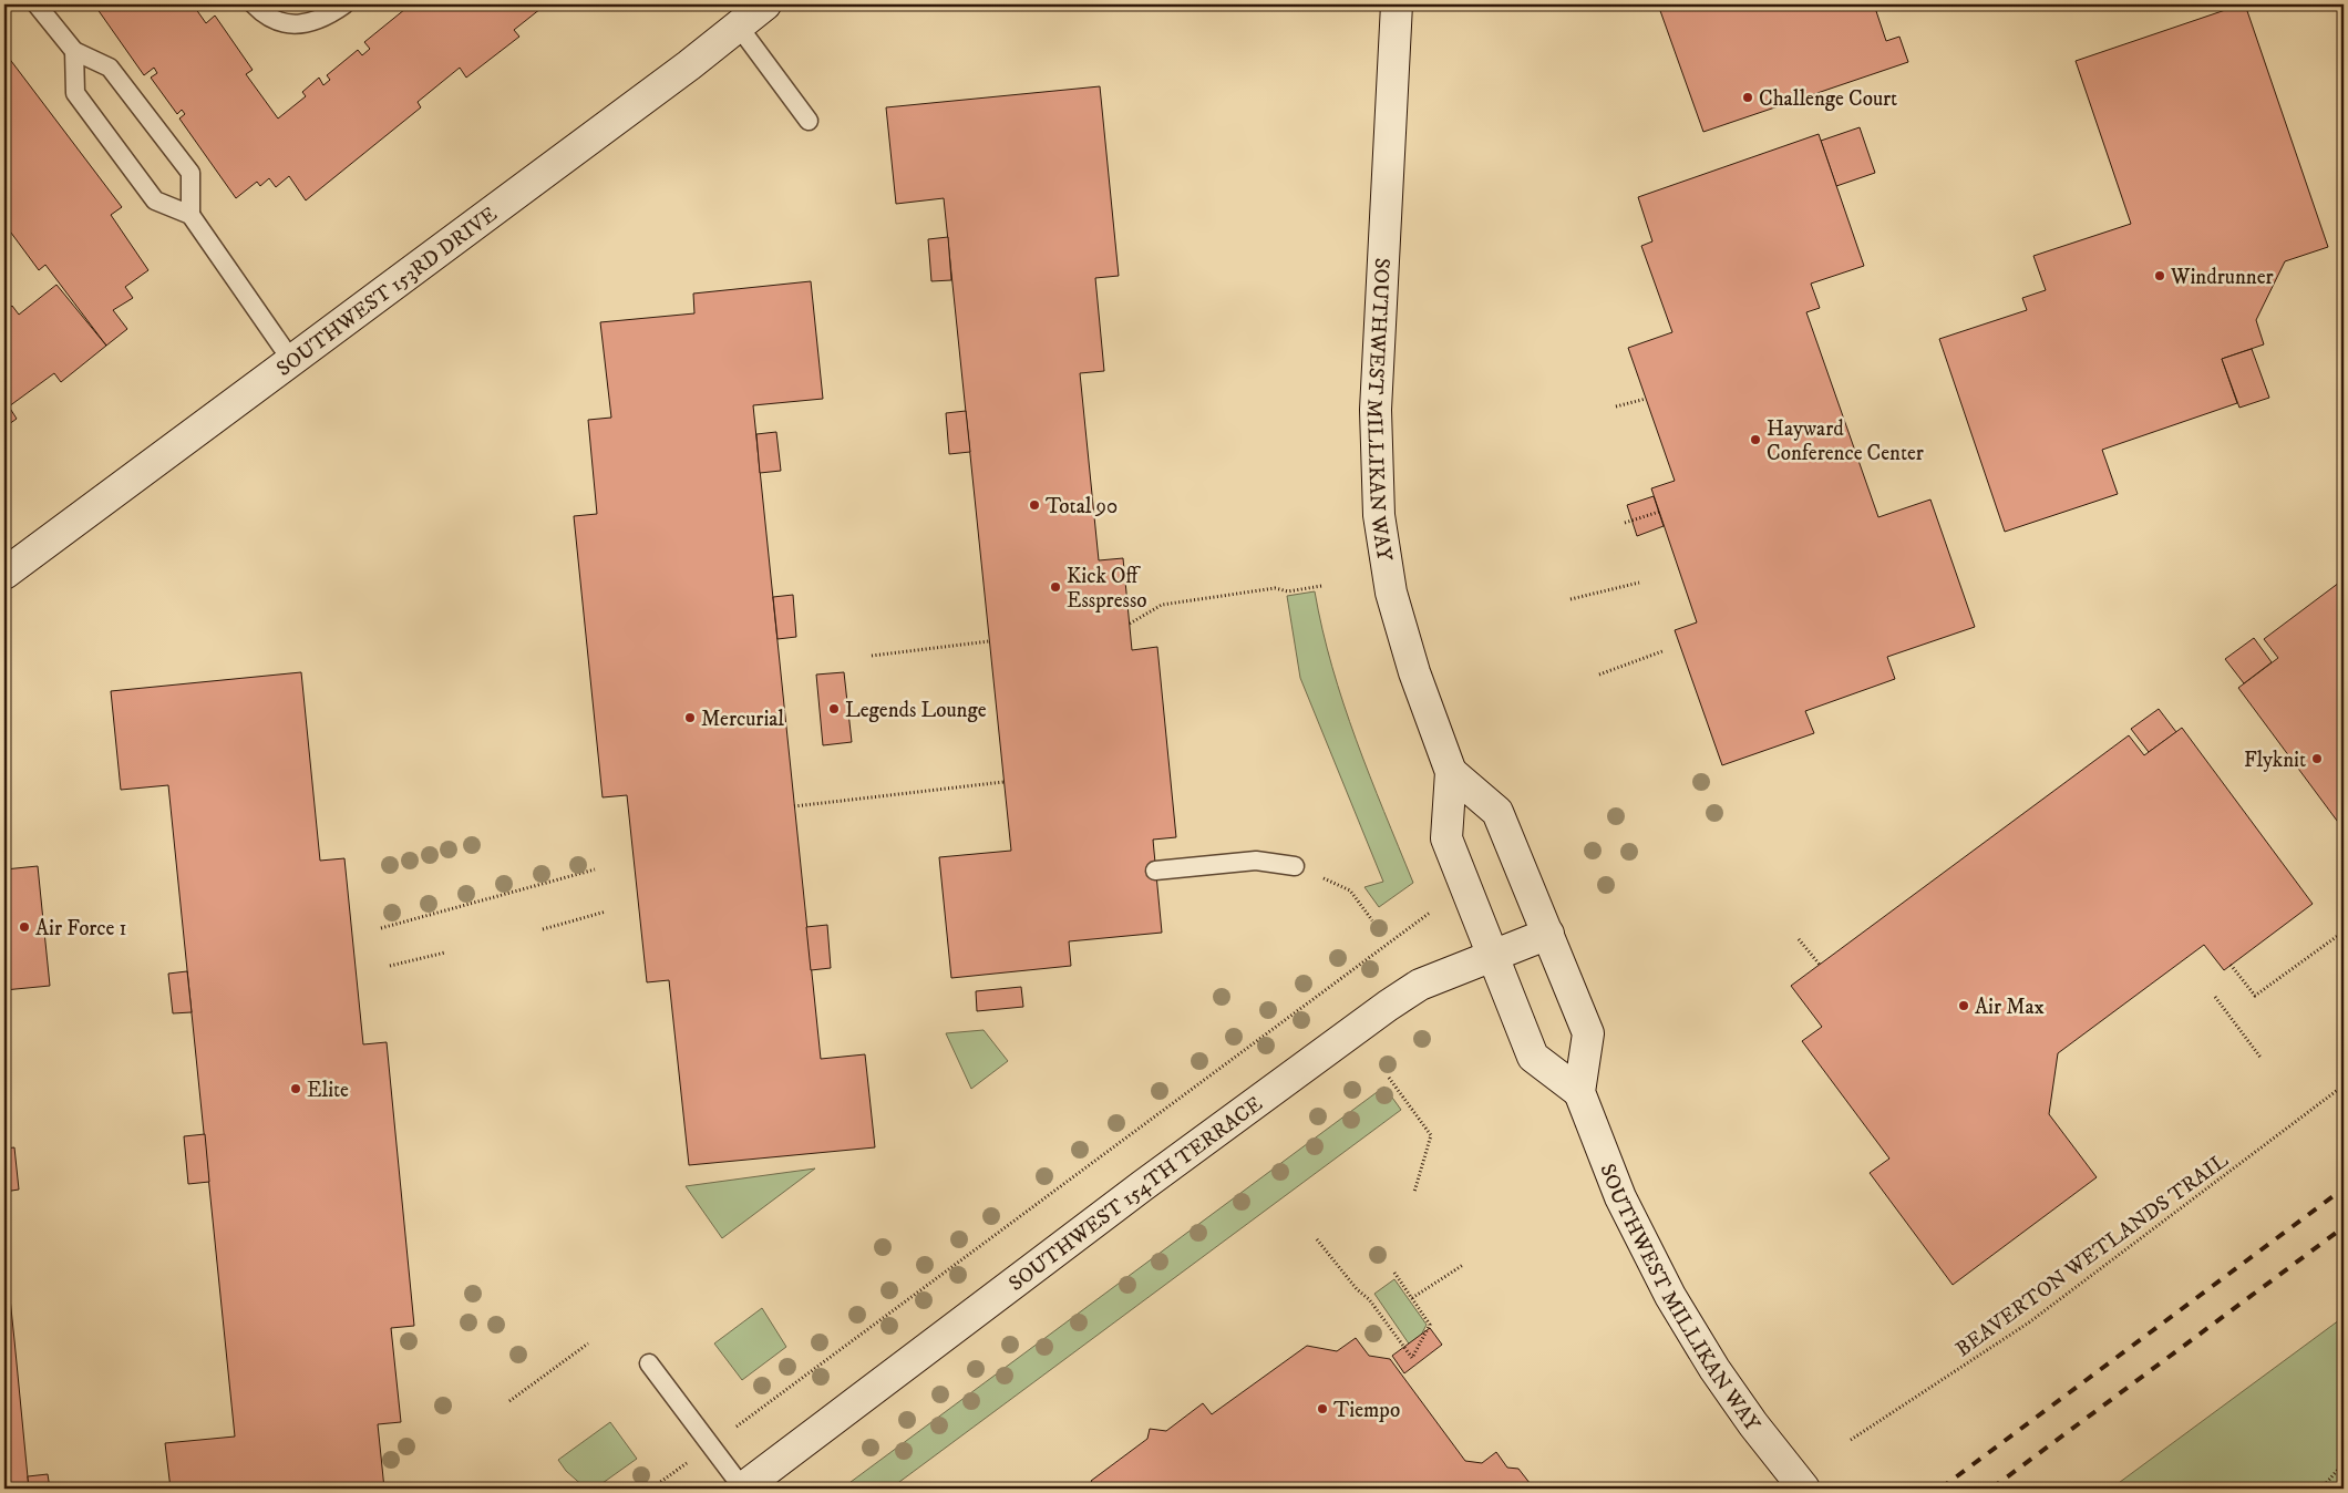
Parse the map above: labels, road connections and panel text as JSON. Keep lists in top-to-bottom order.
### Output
{
  "streets": {
    "street": ["SOUTHWEST 153RD DRIVE", "SOUTHWEST MILLIKAN WAY", "SOUTHWEST 154TH TERRACE"],
    "path": ["BEAVERTON WETLANDS TRAIL"]
  },
  "crossings": [
    ["SOUTHWEST MILLIKAN WAY", "SOUTHWEST 154TH TERRACE"]
  ],
  "places": [
    "Challenge Court",
    "Windrunner",
    "Hayward Conference Center",
    "Total 90",
    "Kick Off Esspresso",
    "Legends Lounge",
    "Mercurial",
    "Flyknit",
    "Air Force 1",
    "Air Max",
    "Elite",
    "Tiempo"
  ]
}
